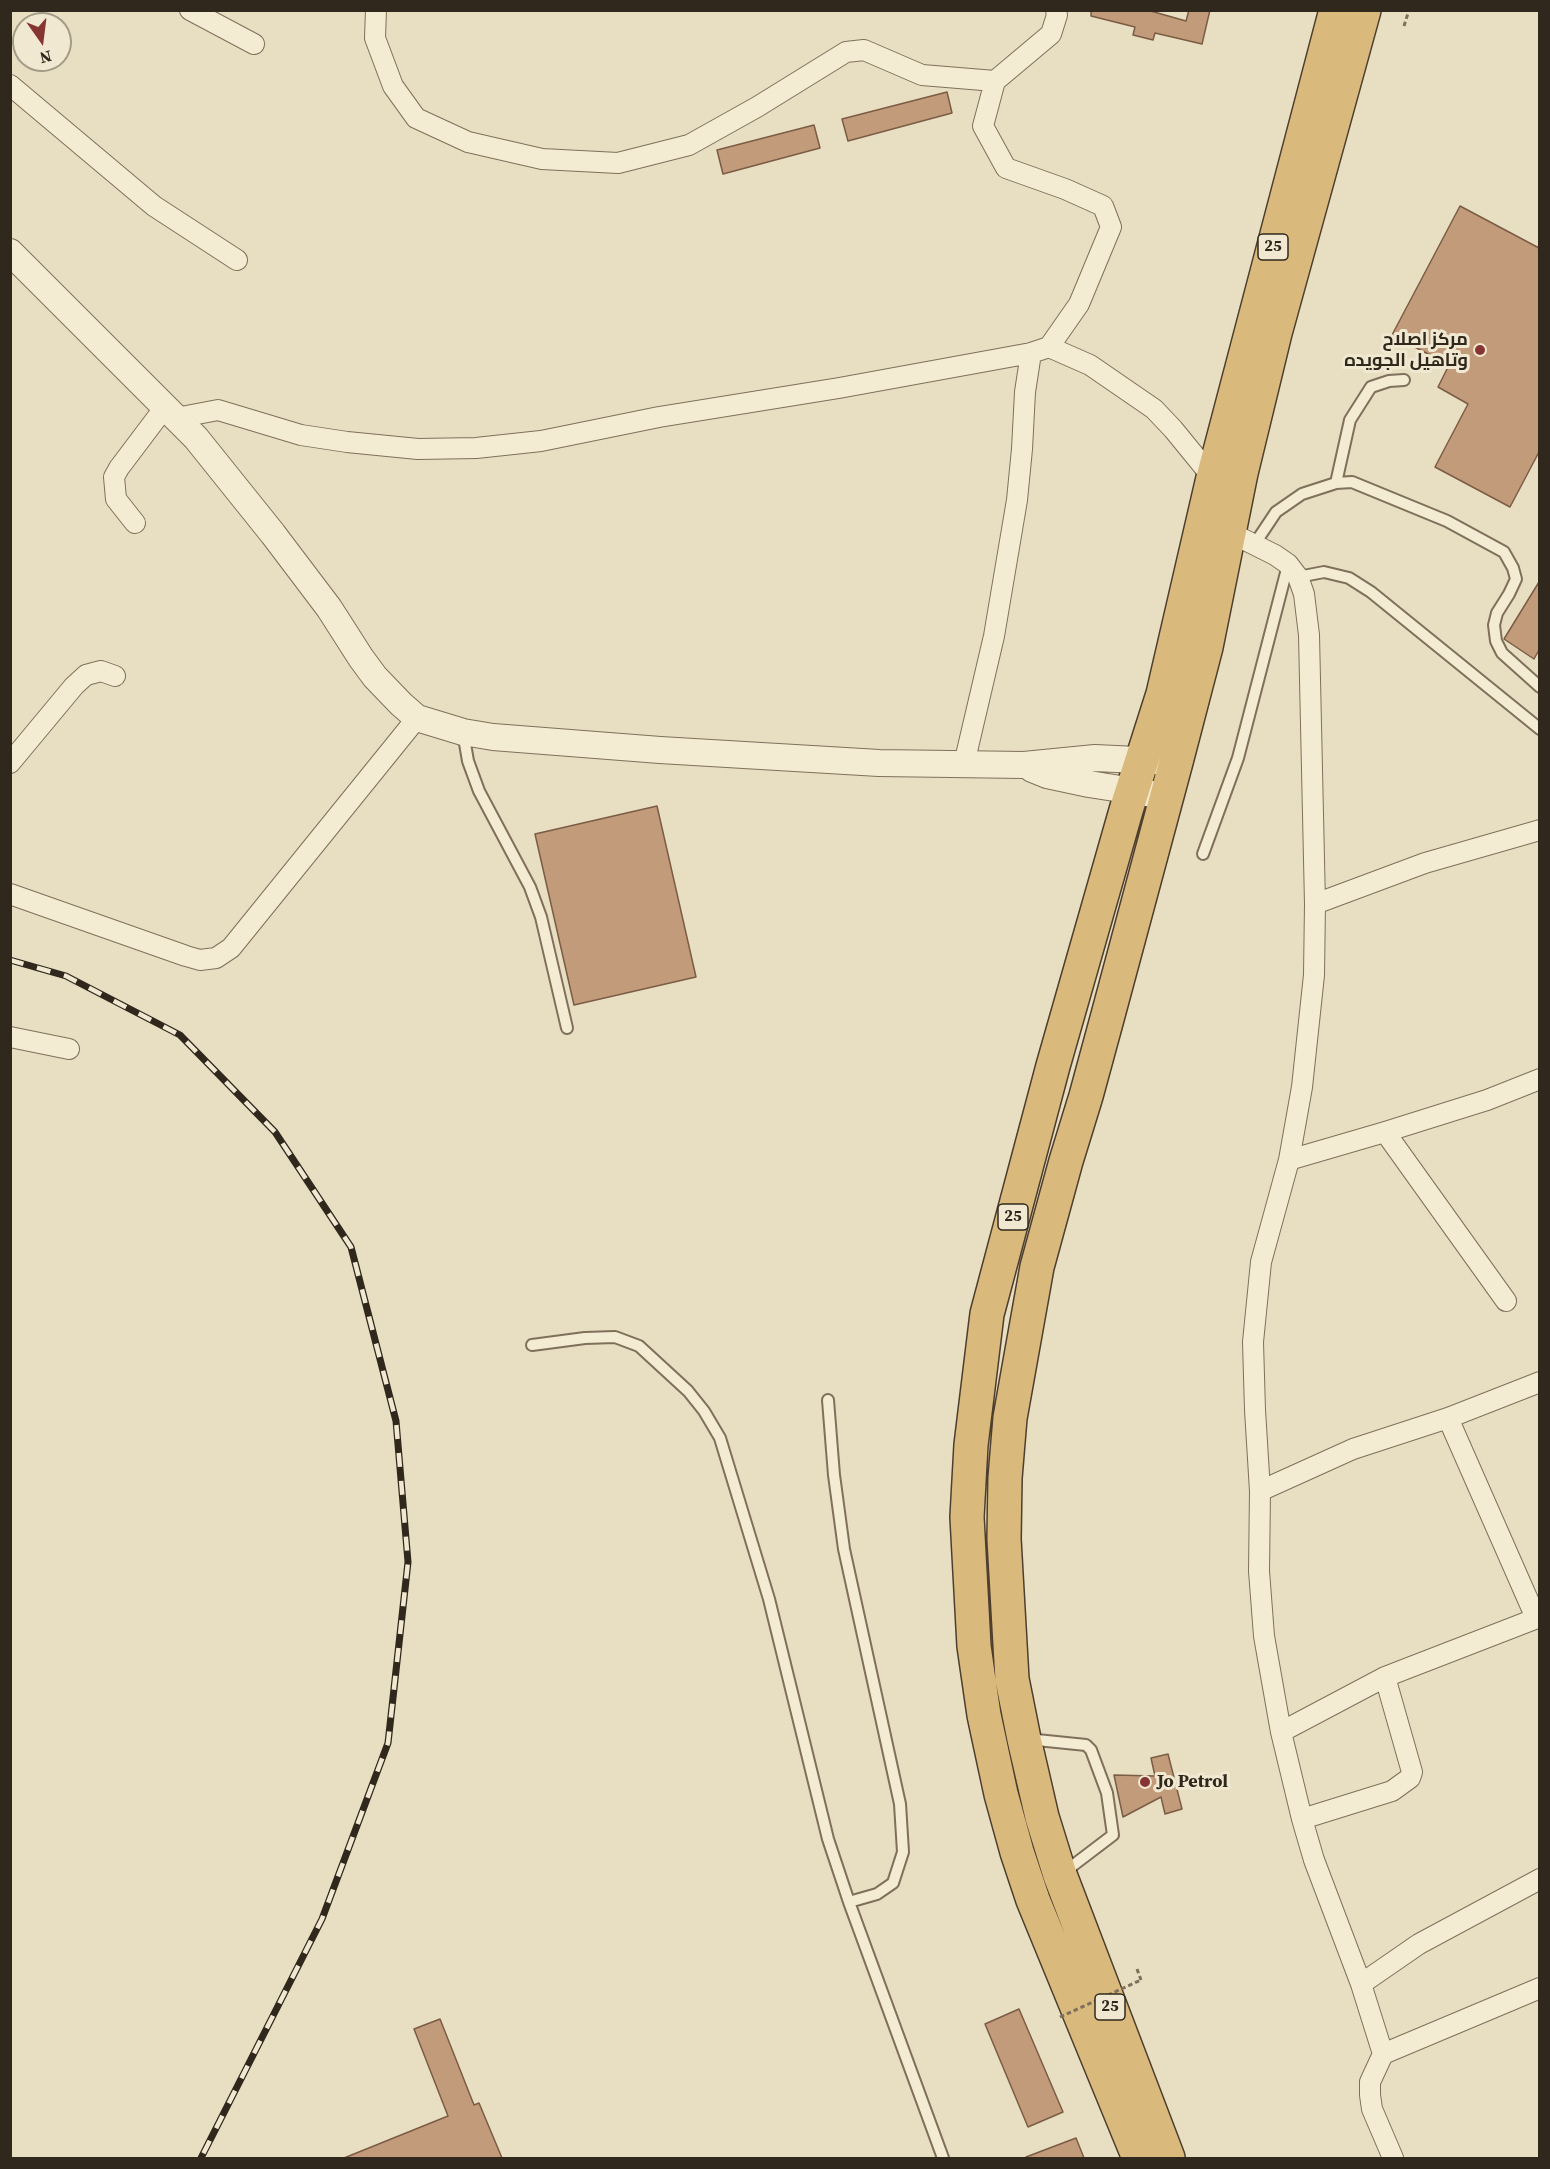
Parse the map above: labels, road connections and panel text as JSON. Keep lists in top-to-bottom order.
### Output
{
  "streets": {
    "highway": ["25"]
  },
  "places": ["مركز اصلاح وتاهيل الجويده", "Jo Petrol"],
  "north": "bottom"
}
